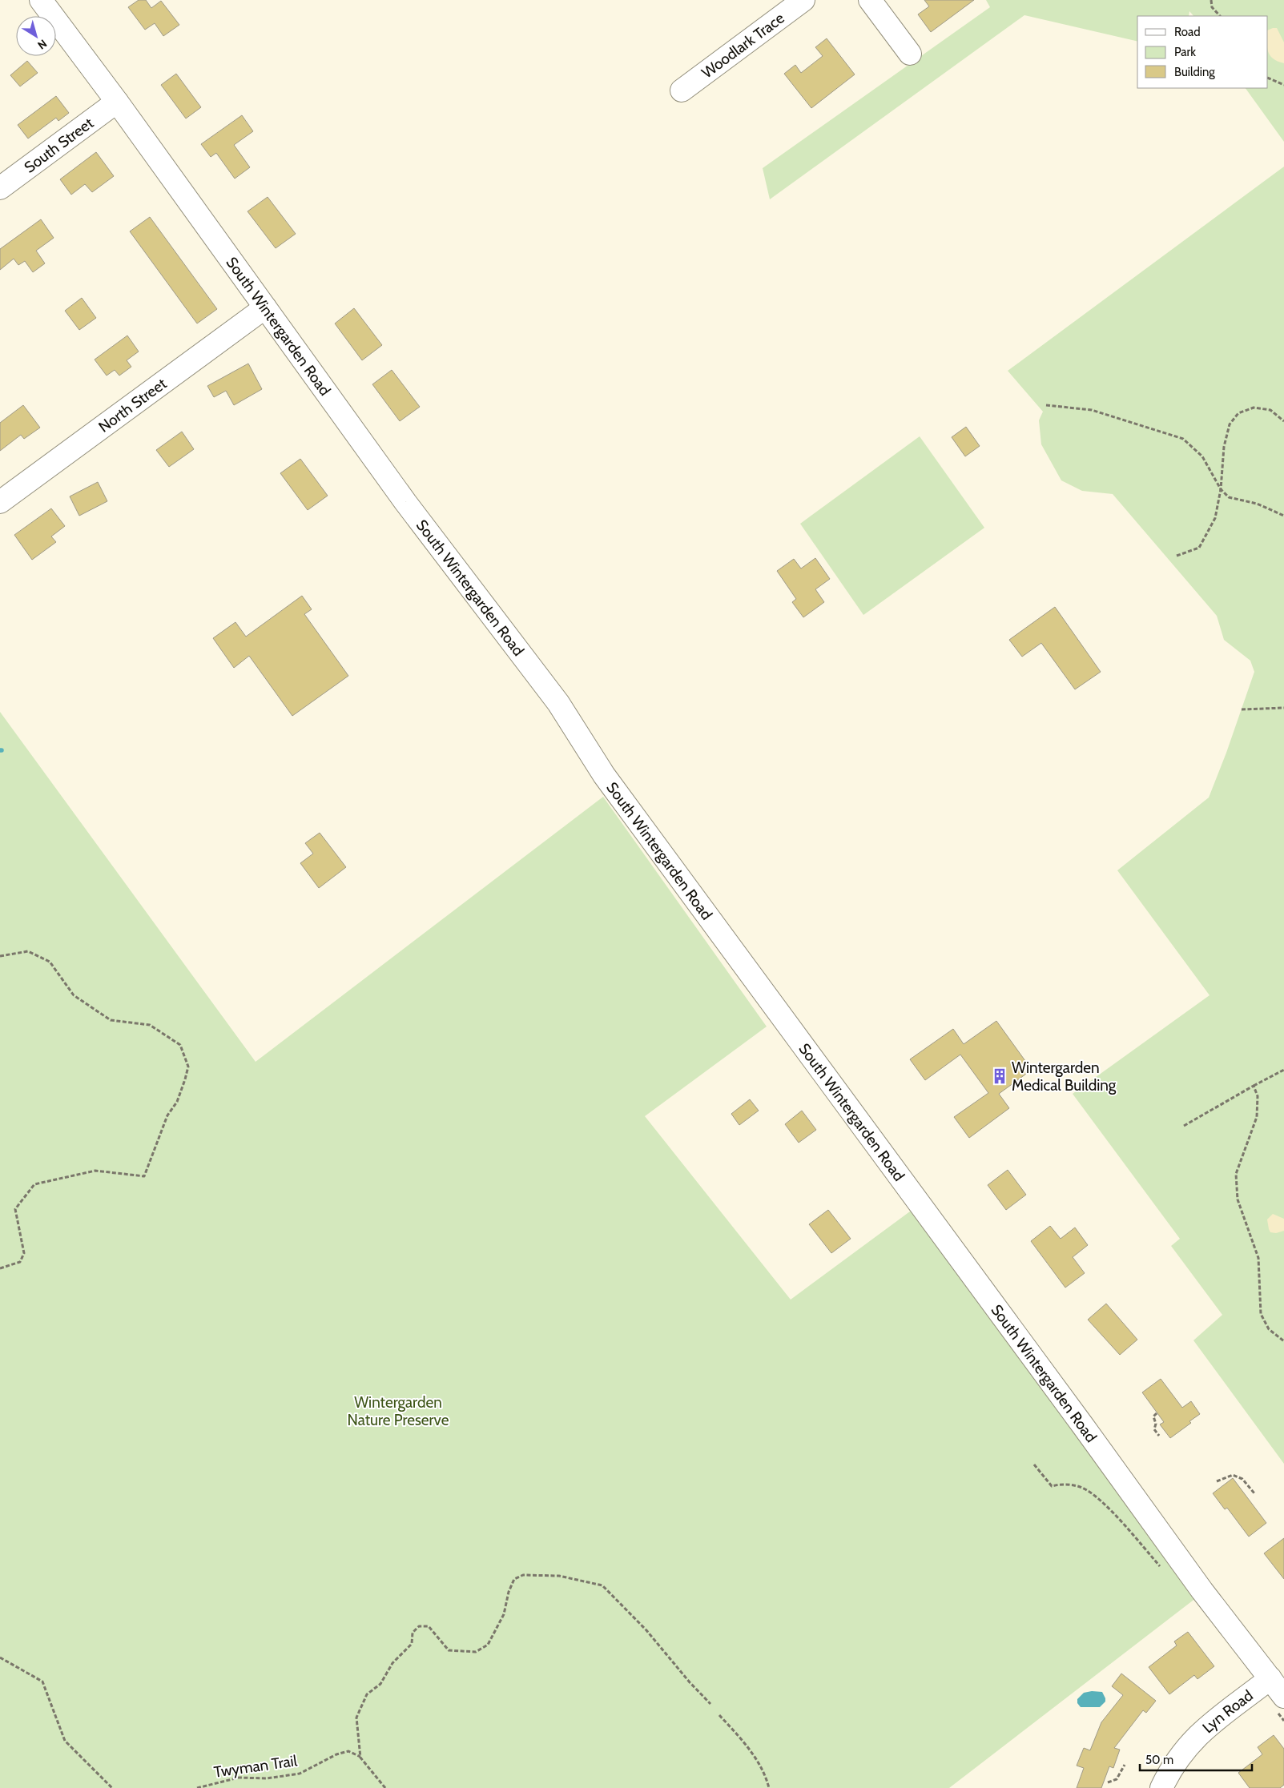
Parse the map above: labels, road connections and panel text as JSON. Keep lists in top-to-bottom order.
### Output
{
  "streets": {
    "street": [
      "Woodlark Trace",
      "South Street",
      "South Wintergarden Road",
      "North Street",
      "Lyn Road"
    ],
    "path": ["Twyman Trail"]
  },
  "crossings": [
    ["South Street", "South Wintergarden Road"],
    ["South Wintergarden Road", "North Street"],
    ["South Wintergarden Road", "Lyn Road"]
  ],
  "parks": ["Wintergarden Nature Preserve"],
  "places": {
    "building": ["Wintergarden Medical Building"]
  },
  "legend": ["Road", "Park", "Building"],
  "scale_bar": "50 m",
  "north": "bottom right"
}
